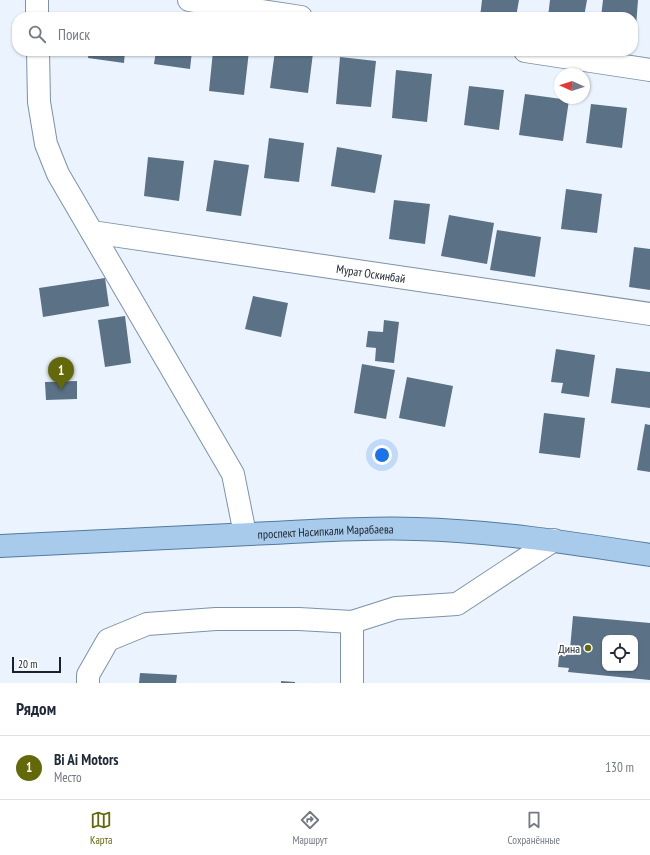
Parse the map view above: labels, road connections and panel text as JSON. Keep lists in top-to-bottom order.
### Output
{
  "streets": {
    "main road": ["проспект Насипкали Марабаева"],
    "street": ["Мурат Оскинбай"]
  },
  "places": ["Дина"],
  "scale_bar": "20 m",
  "north": "left",
  "page": {
    "search": "Поиск",
    "pins": "1",
    "scale": "20 m",
    "heading": "Рядом",
    "list": [
      {
        "mark": "1",
        "name": "Bi Ai Motors",
        "note": "Место",
        "value": "130 m"
      }
    ],
    "nav": ["Карта", "Маршрут", "Сохранённые"]
  }
}
